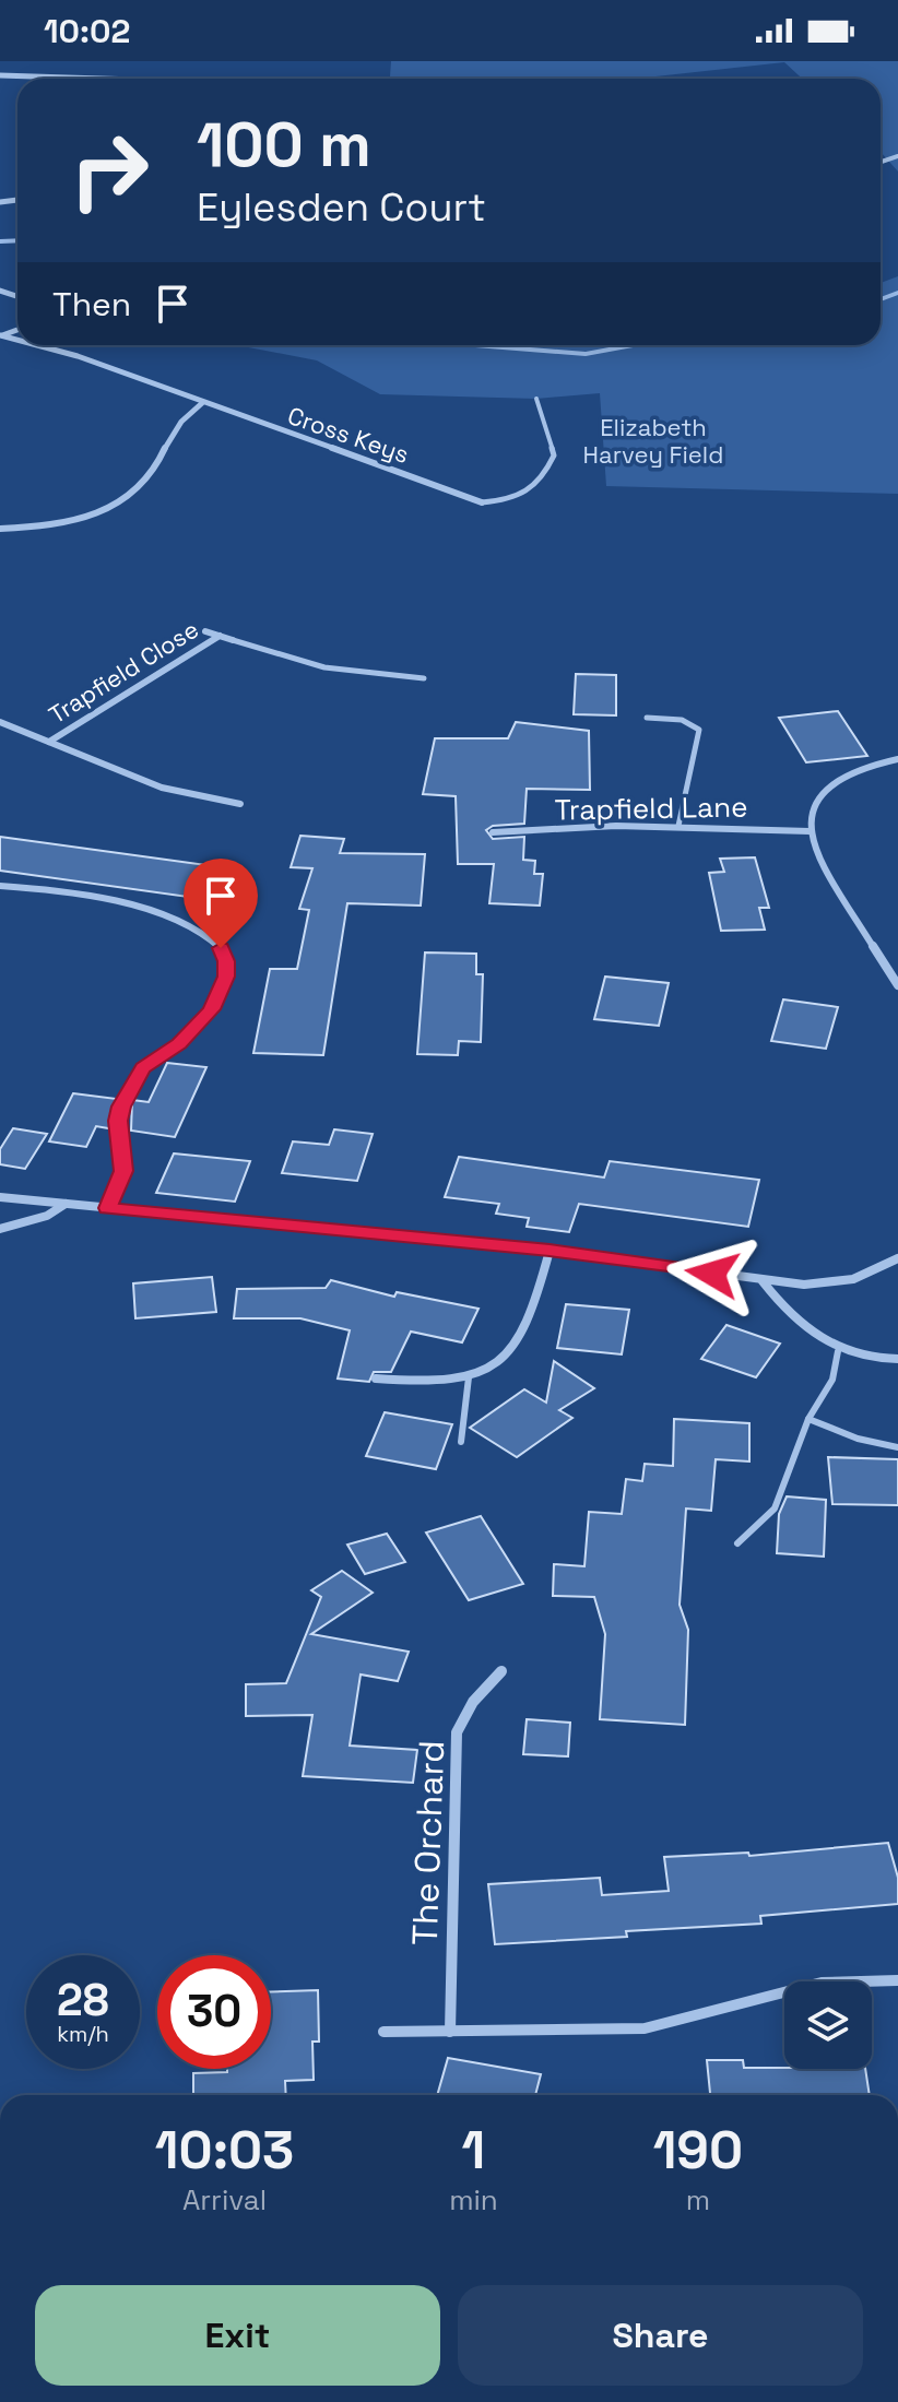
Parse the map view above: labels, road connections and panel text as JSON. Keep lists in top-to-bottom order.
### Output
{
  "streets": {
    "street": [
      "Cross Keys",
      "Trapfield Close",
      "Trapfield Lane",
      "The Orchard"
    ]
  },
  "parks": ["Elizabeth Harvey Field"],
  "page": {
    "status": "10:02",
    "turn": ["100 m", "Eylesden Court"],
    "then": "Then",
    "speed": "28 km/h",
    "limit": "30",
    "eta": [
      "10:03",
      "Arrival",
      "1",
      "min",
      "190",
      "m"
    ],
    "buttons": ["Exit", "Share"]
  }
}
